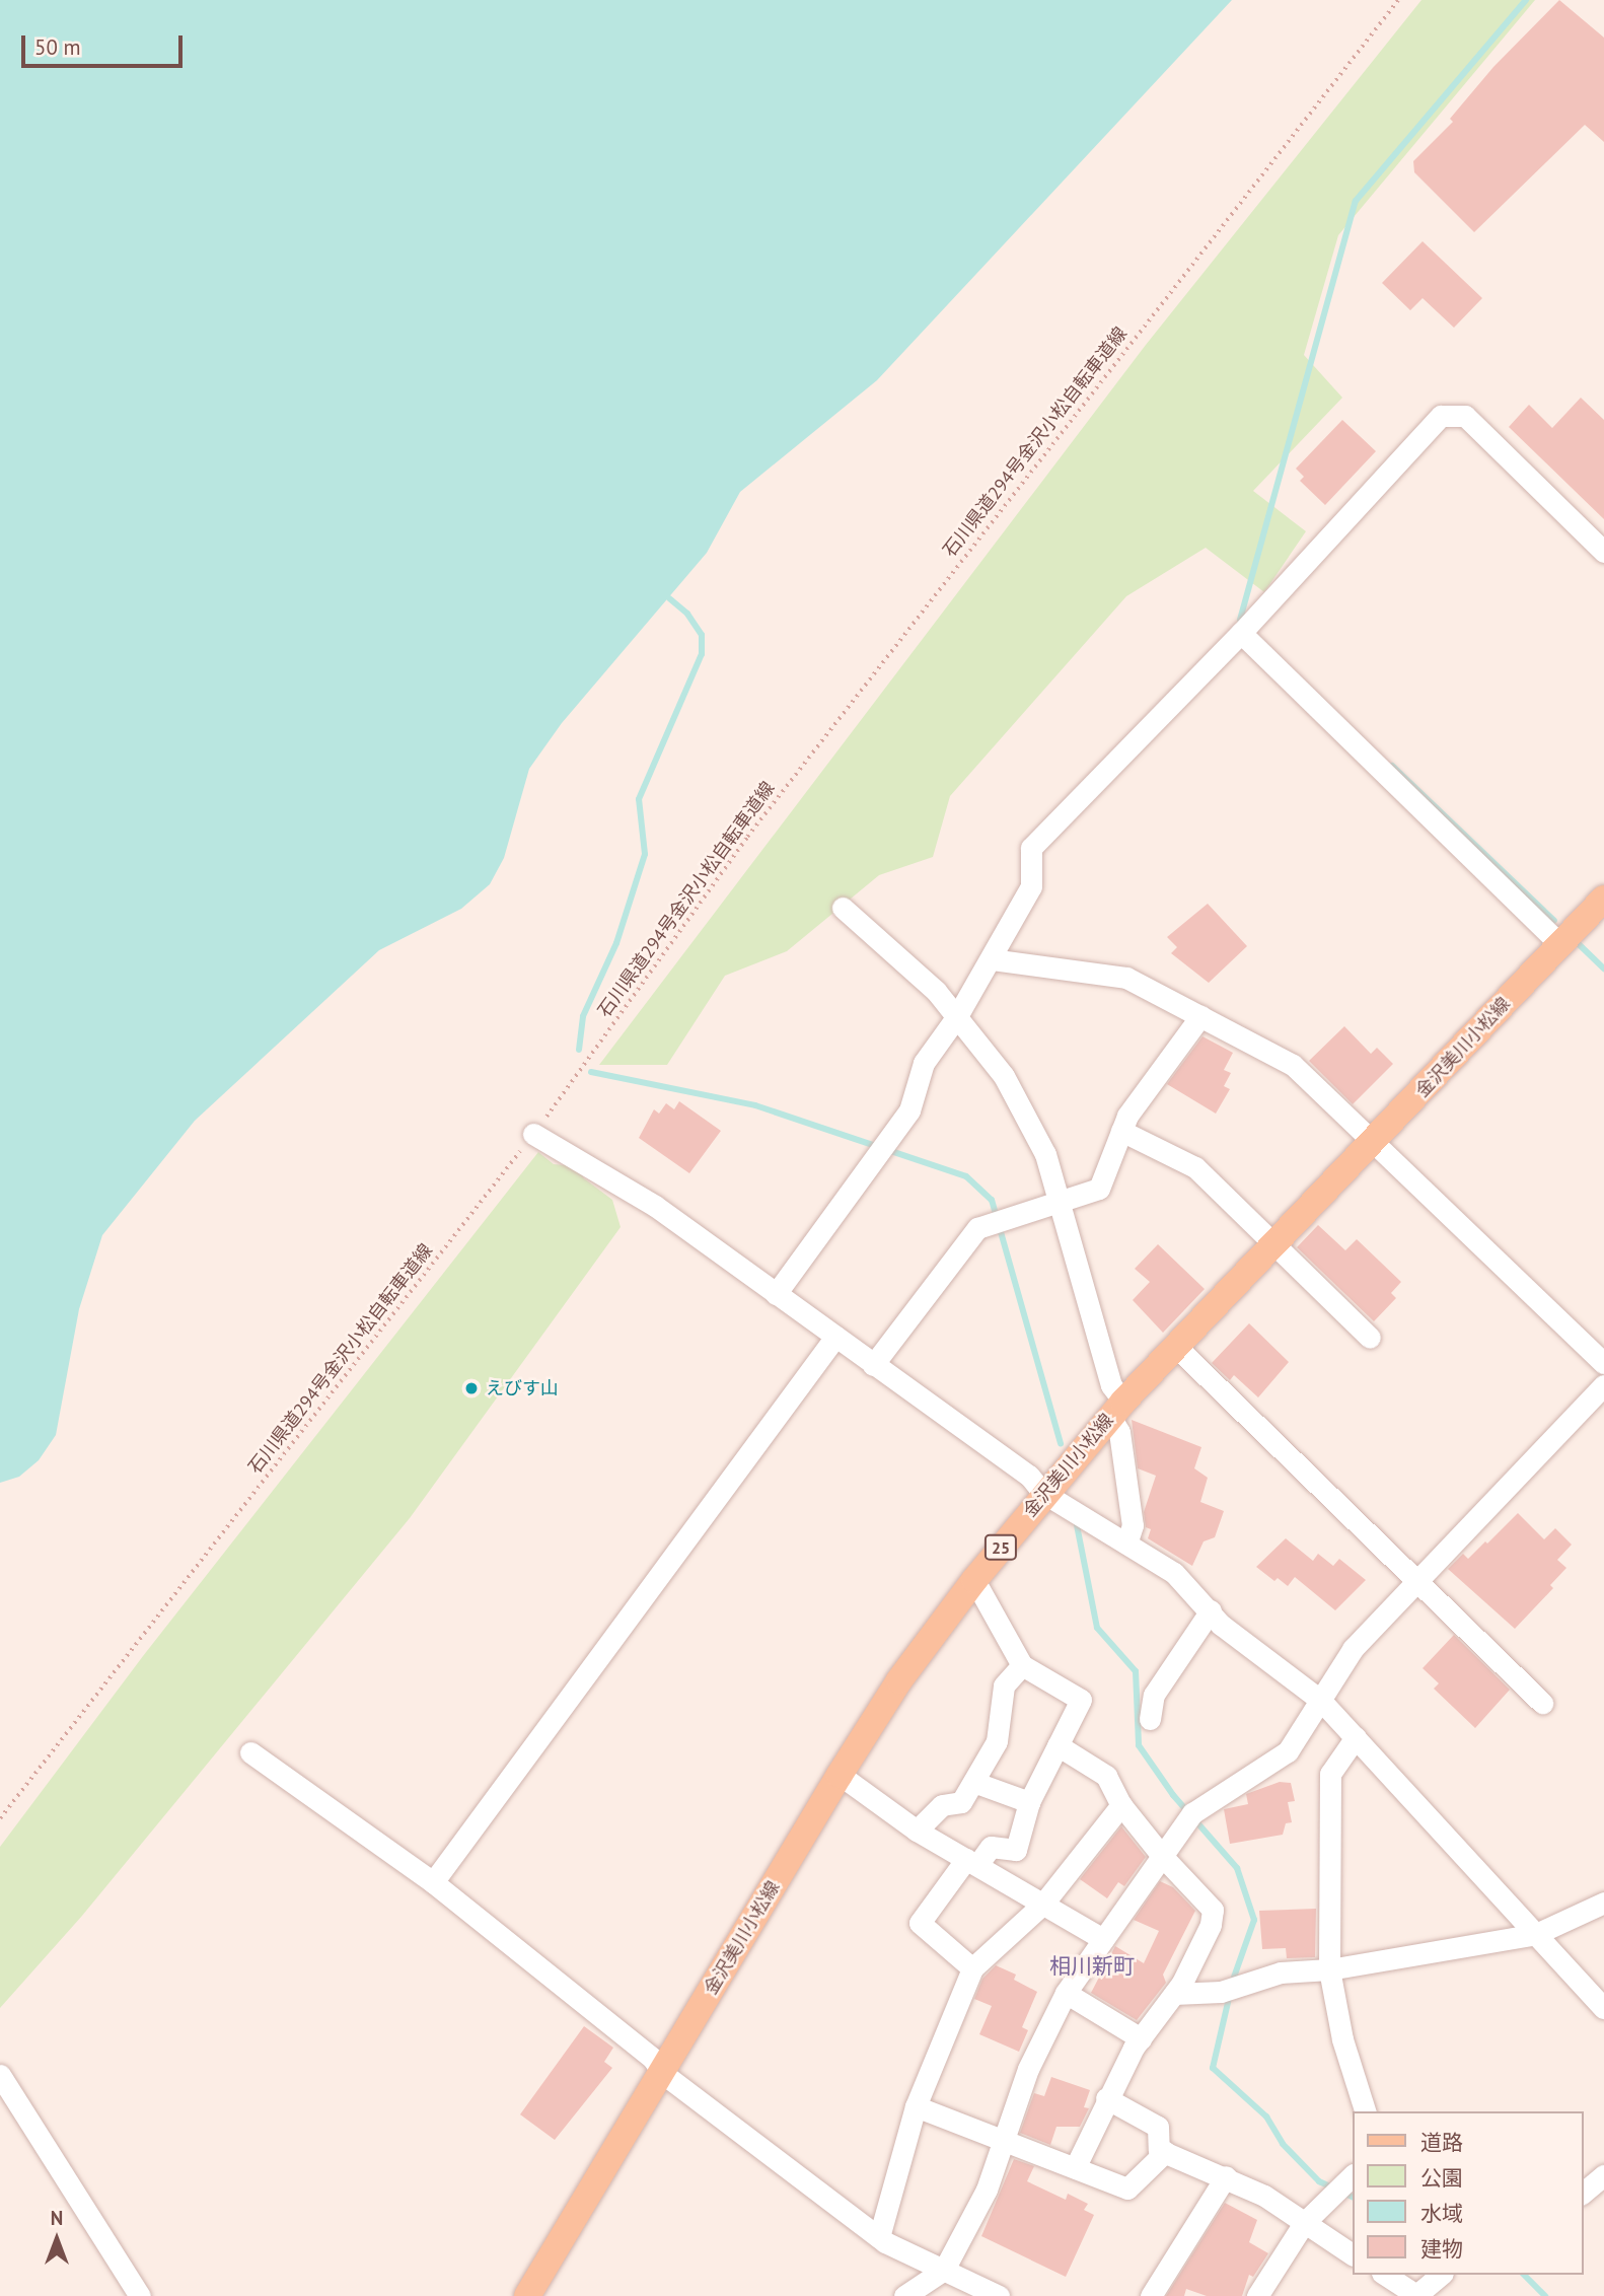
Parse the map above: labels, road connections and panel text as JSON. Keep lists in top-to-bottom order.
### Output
{
  "streets": {
    "main road": ["金沢美川小松線", "25"],
    "path": ["石川県道294号金沢小松自転車道線"]
  },
  "districts": ["相川新町"],
  "places": ["えびす山"],
  "legend": [
    "道路",
    "公園",
    "水域",
    "建物"
  ],
  "scale_bar": "50 m",
  "north": "top"
}
